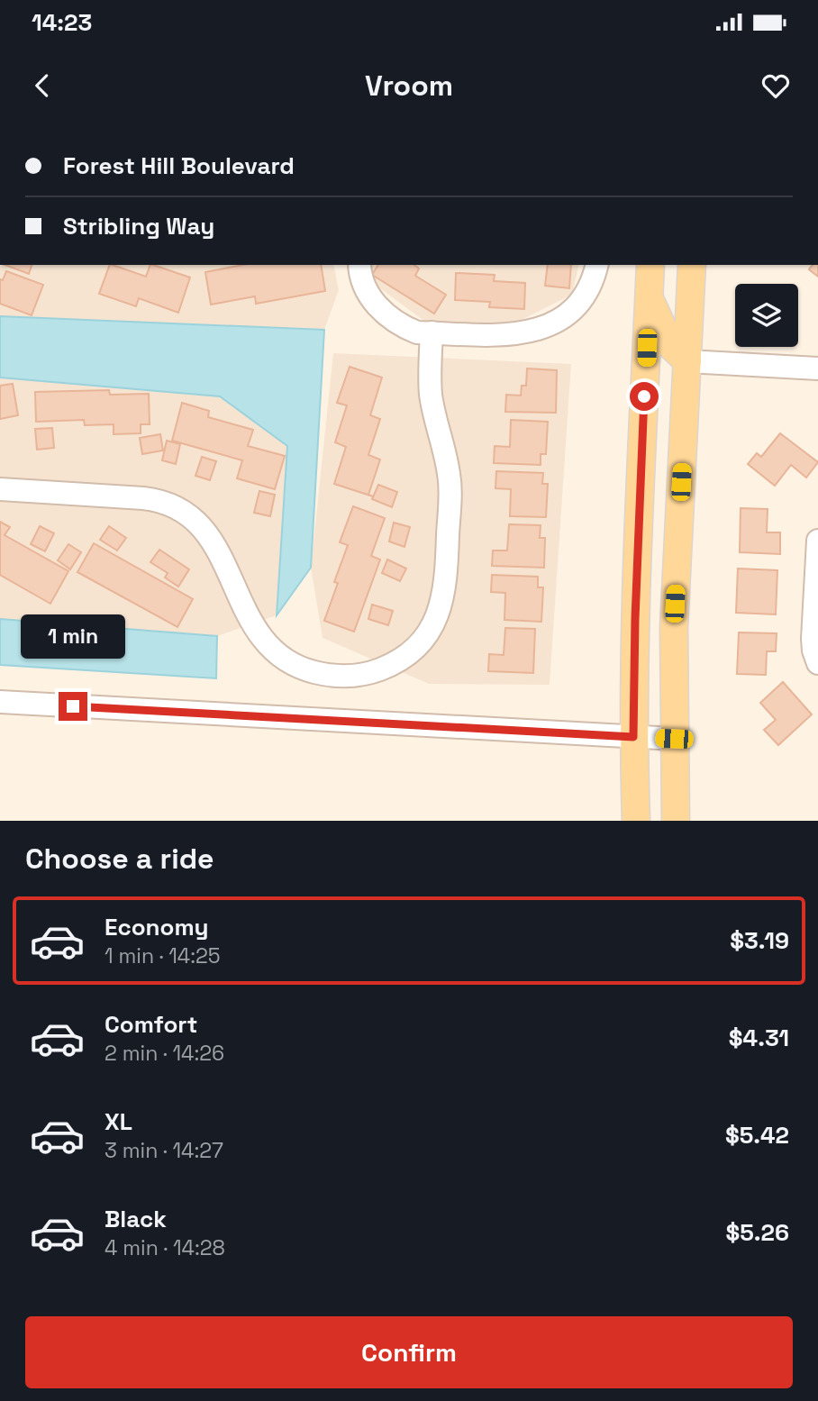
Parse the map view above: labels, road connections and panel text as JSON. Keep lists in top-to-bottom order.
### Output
{
  "page": {
    "status": "14:23",
    "header": "Vroom",
    "banner": ["Forest Hill Boulevard", "Stribling Way"],
    "bubble": "1 min",
    "heading": "Choose a ride",
    "list": [
      {
        "name": "Economy",
        "note": "1 min · 14:25",
        "value": "$3.19"
      },
      {
        "name": "Comfort",
        "note": "2 min · 14:26",
        "value": "$4.31"
      },
      {
        "name": "XL",
        "note": "3 min · 14:27",
        "value": "$5.42"
      },
      {
        "name": "Black",
        "note": "4 min · 14:28",
        "value": "$5.26"
      }
    ],
    "buttons": "Confirm"
  }
}
